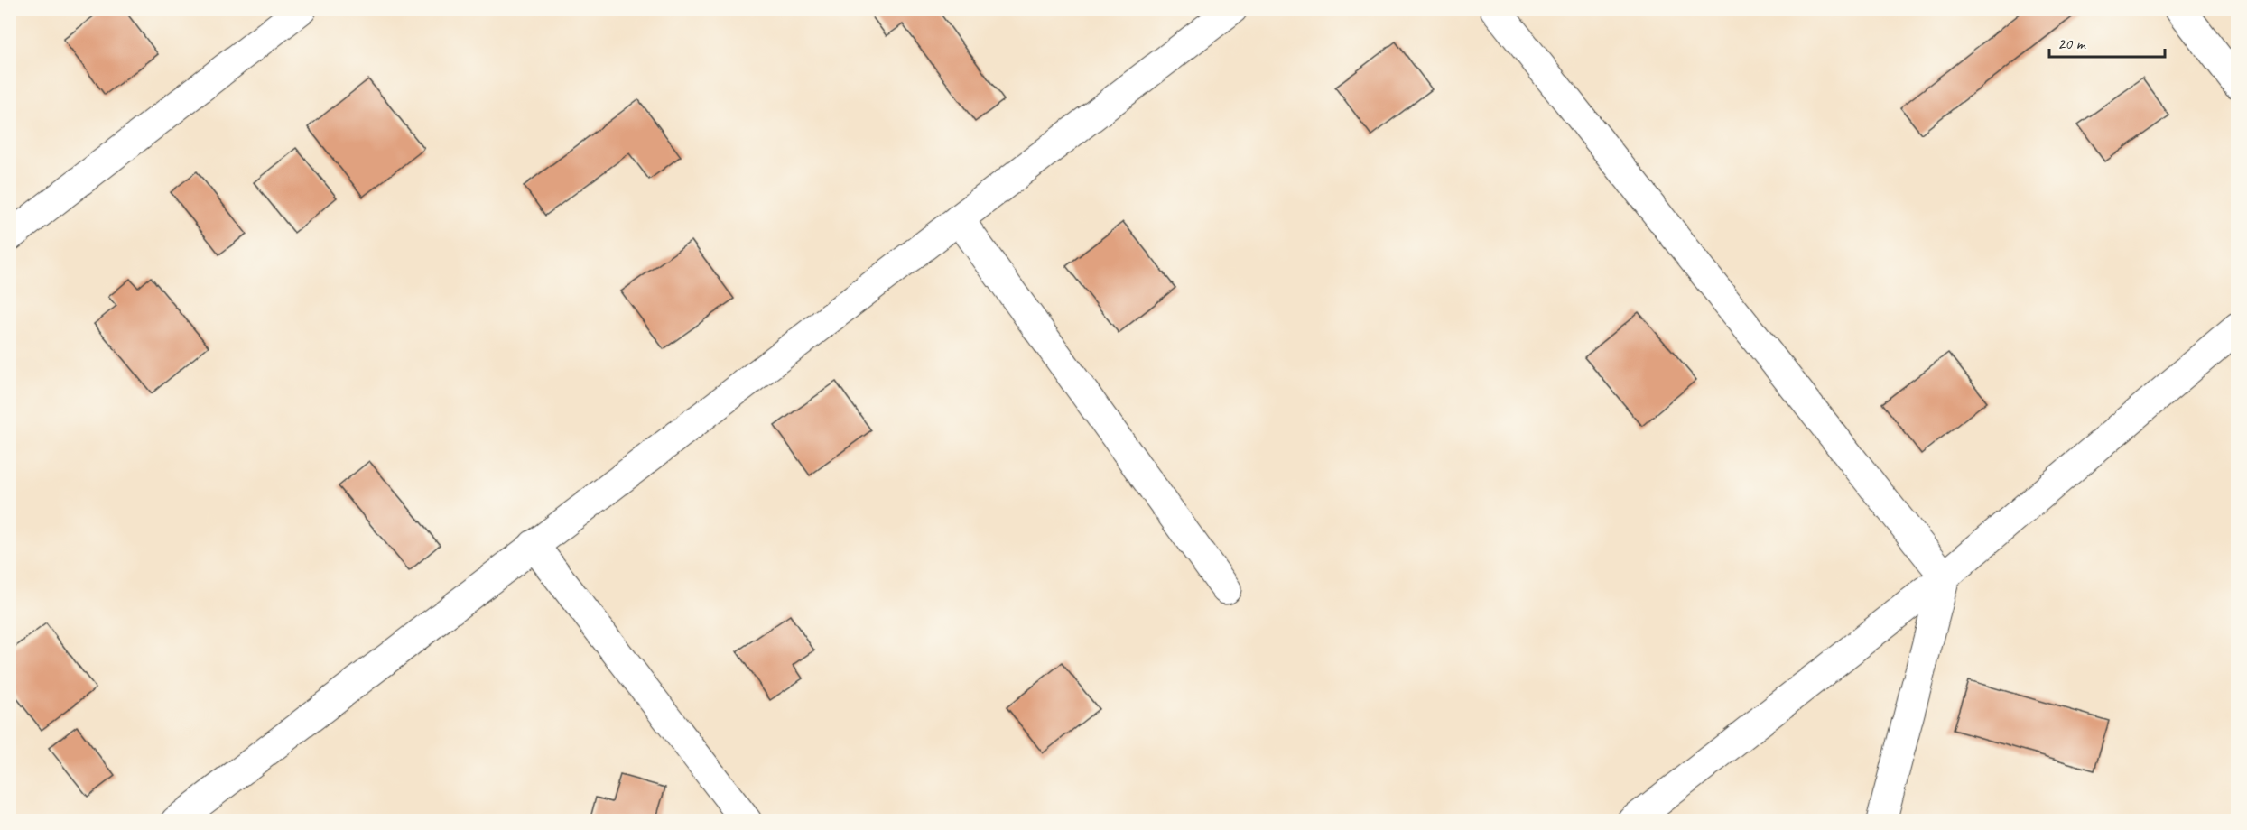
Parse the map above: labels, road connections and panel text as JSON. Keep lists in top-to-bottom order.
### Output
{
  "scale_bar": "20 m"
}
